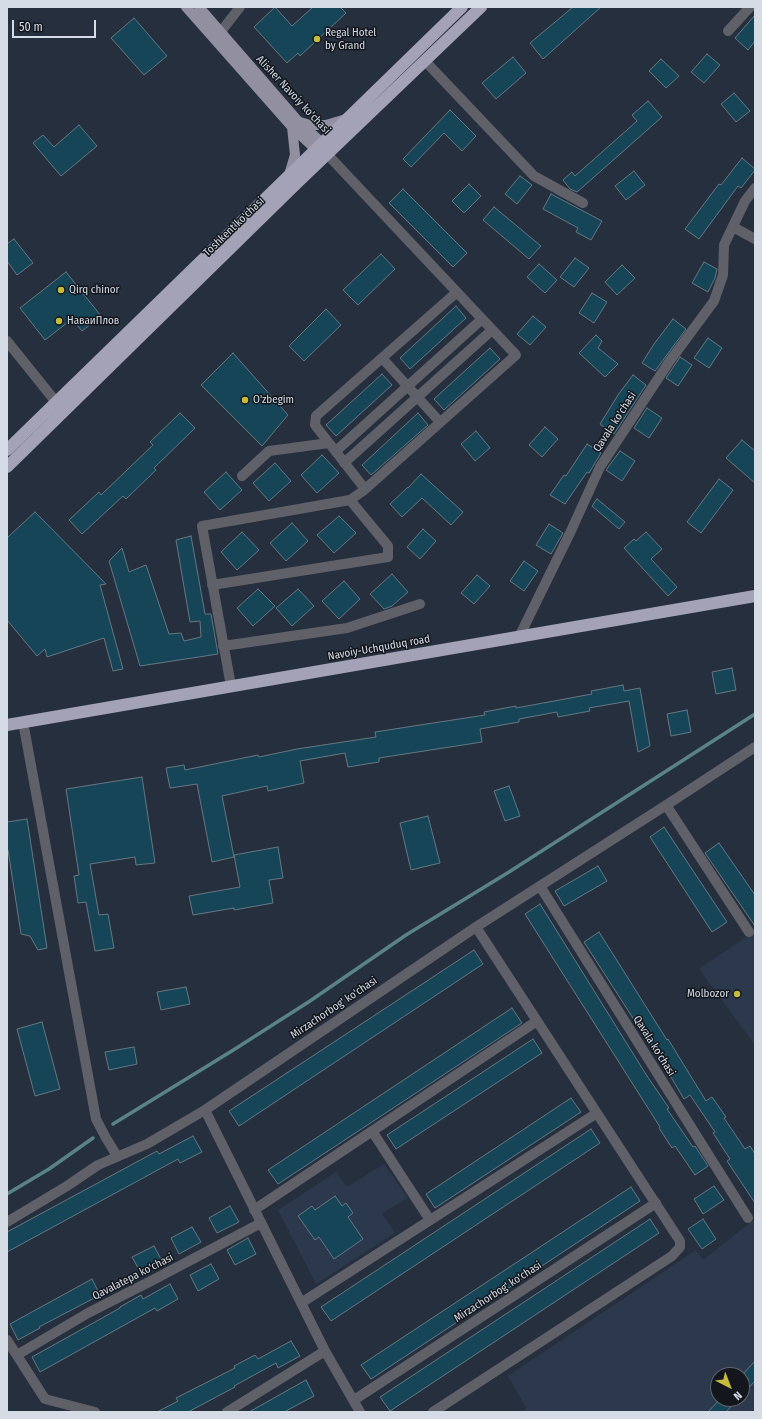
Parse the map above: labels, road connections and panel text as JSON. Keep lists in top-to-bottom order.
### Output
{
  "streets": {
    "highway": ["Toshkent ko'chasi", "Navoiy-Uchquduq road"],
    "main road": ["Alisher Navoiy ko'chasi"],
    "street": ["Qavala ko'chasi", "Mirzachorbog' ko'chasi", "Qavalatepa ko'chasi"]
  },
  "crossings": [
    ["Alisher Navoiy ko'chasi", "Toshkent ko'chasi"],
    ["Qavala ko'chasi", "Navoiy-Uchquduq road"],
    ["Qavala ko'chasi", "Mirzachorbog' ko'chasi"]
  ],
  "places": [
    "Regal Hotel by Grand",
    "Qirq chinor",
    "НаваиПлов",
    "O'zbegim",
    "Molbozor"
  ],
  "scale_bar": "50 m",
  "north": "bottom right"
}
